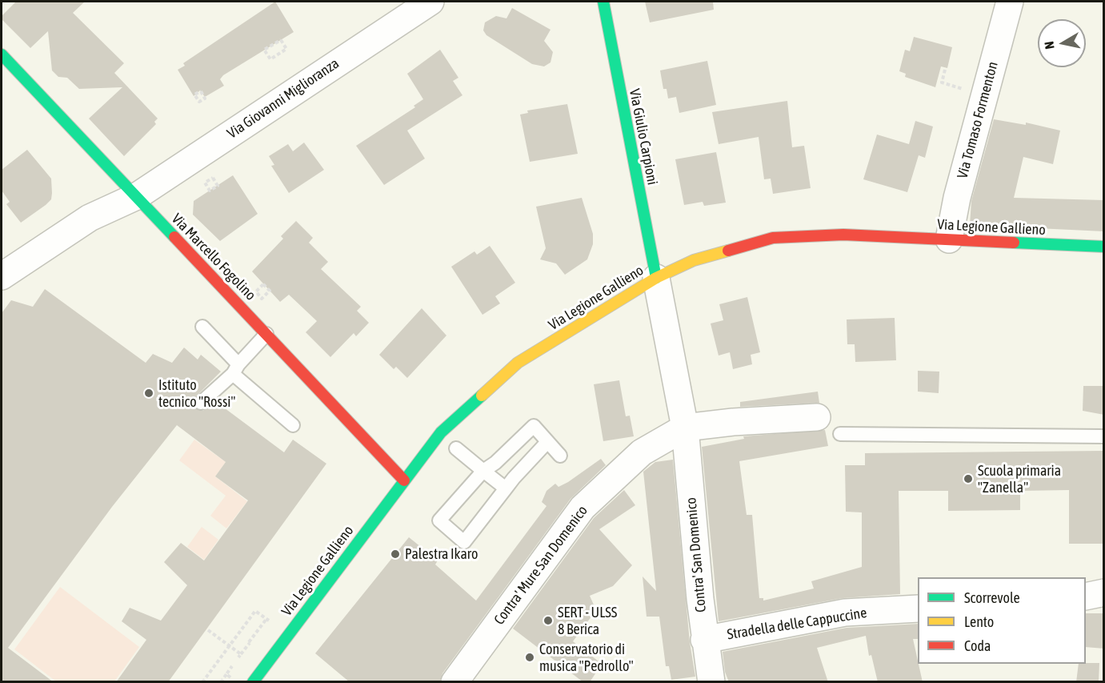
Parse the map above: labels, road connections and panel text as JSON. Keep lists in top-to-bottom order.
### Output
{
  "streets": {
    "main road": ["Via Giulio Carpioni", "Via Legione Gallieno", "Via Marcello Fogolino"],
    "street": [
      "Via Giovanni Miglioranza",
      "Via Tomaso Formenton",
      "Contra' San Domenico",
      "Contra' Mure San Domenico",
      "Stradella delle Cappuccine"
    ]
  },
  "crossings": [
    ["Via Giovanni Miglioranza", "Via Marcello Fogolino"],
    ["Via Tomaso Formenton", "Via Legione Gallieno"],
    ["Via Giulio Carpioni", "Via Legione Gallieno"],
    ["Via Giulio Carpioni", "Contra' San Domenico"],
    ["Via Legione Gallieno", "Via Marcello Fogolino"],
    ["Via Legione Gallieno", "Contra' San Domenico"],
    ["Contra' San Domenico", "Contra' Mure San Domenico"],
    ["Contra' San Domenico", "Stradella delle Cappuccine"]
  ],
  "places": [
    "Istituto tecnico \"Rossi\"",
    "Scuola primaria \"Zanella\"",
    "Palestra Ikaro",
    "SERT - ULSS 8 Berica",
    "Conservatorio di musica \"Pedrollo\""
  ],
  "legend": ["Scorrevole", "Lento", "Coda"],
  "north": "left"
}
